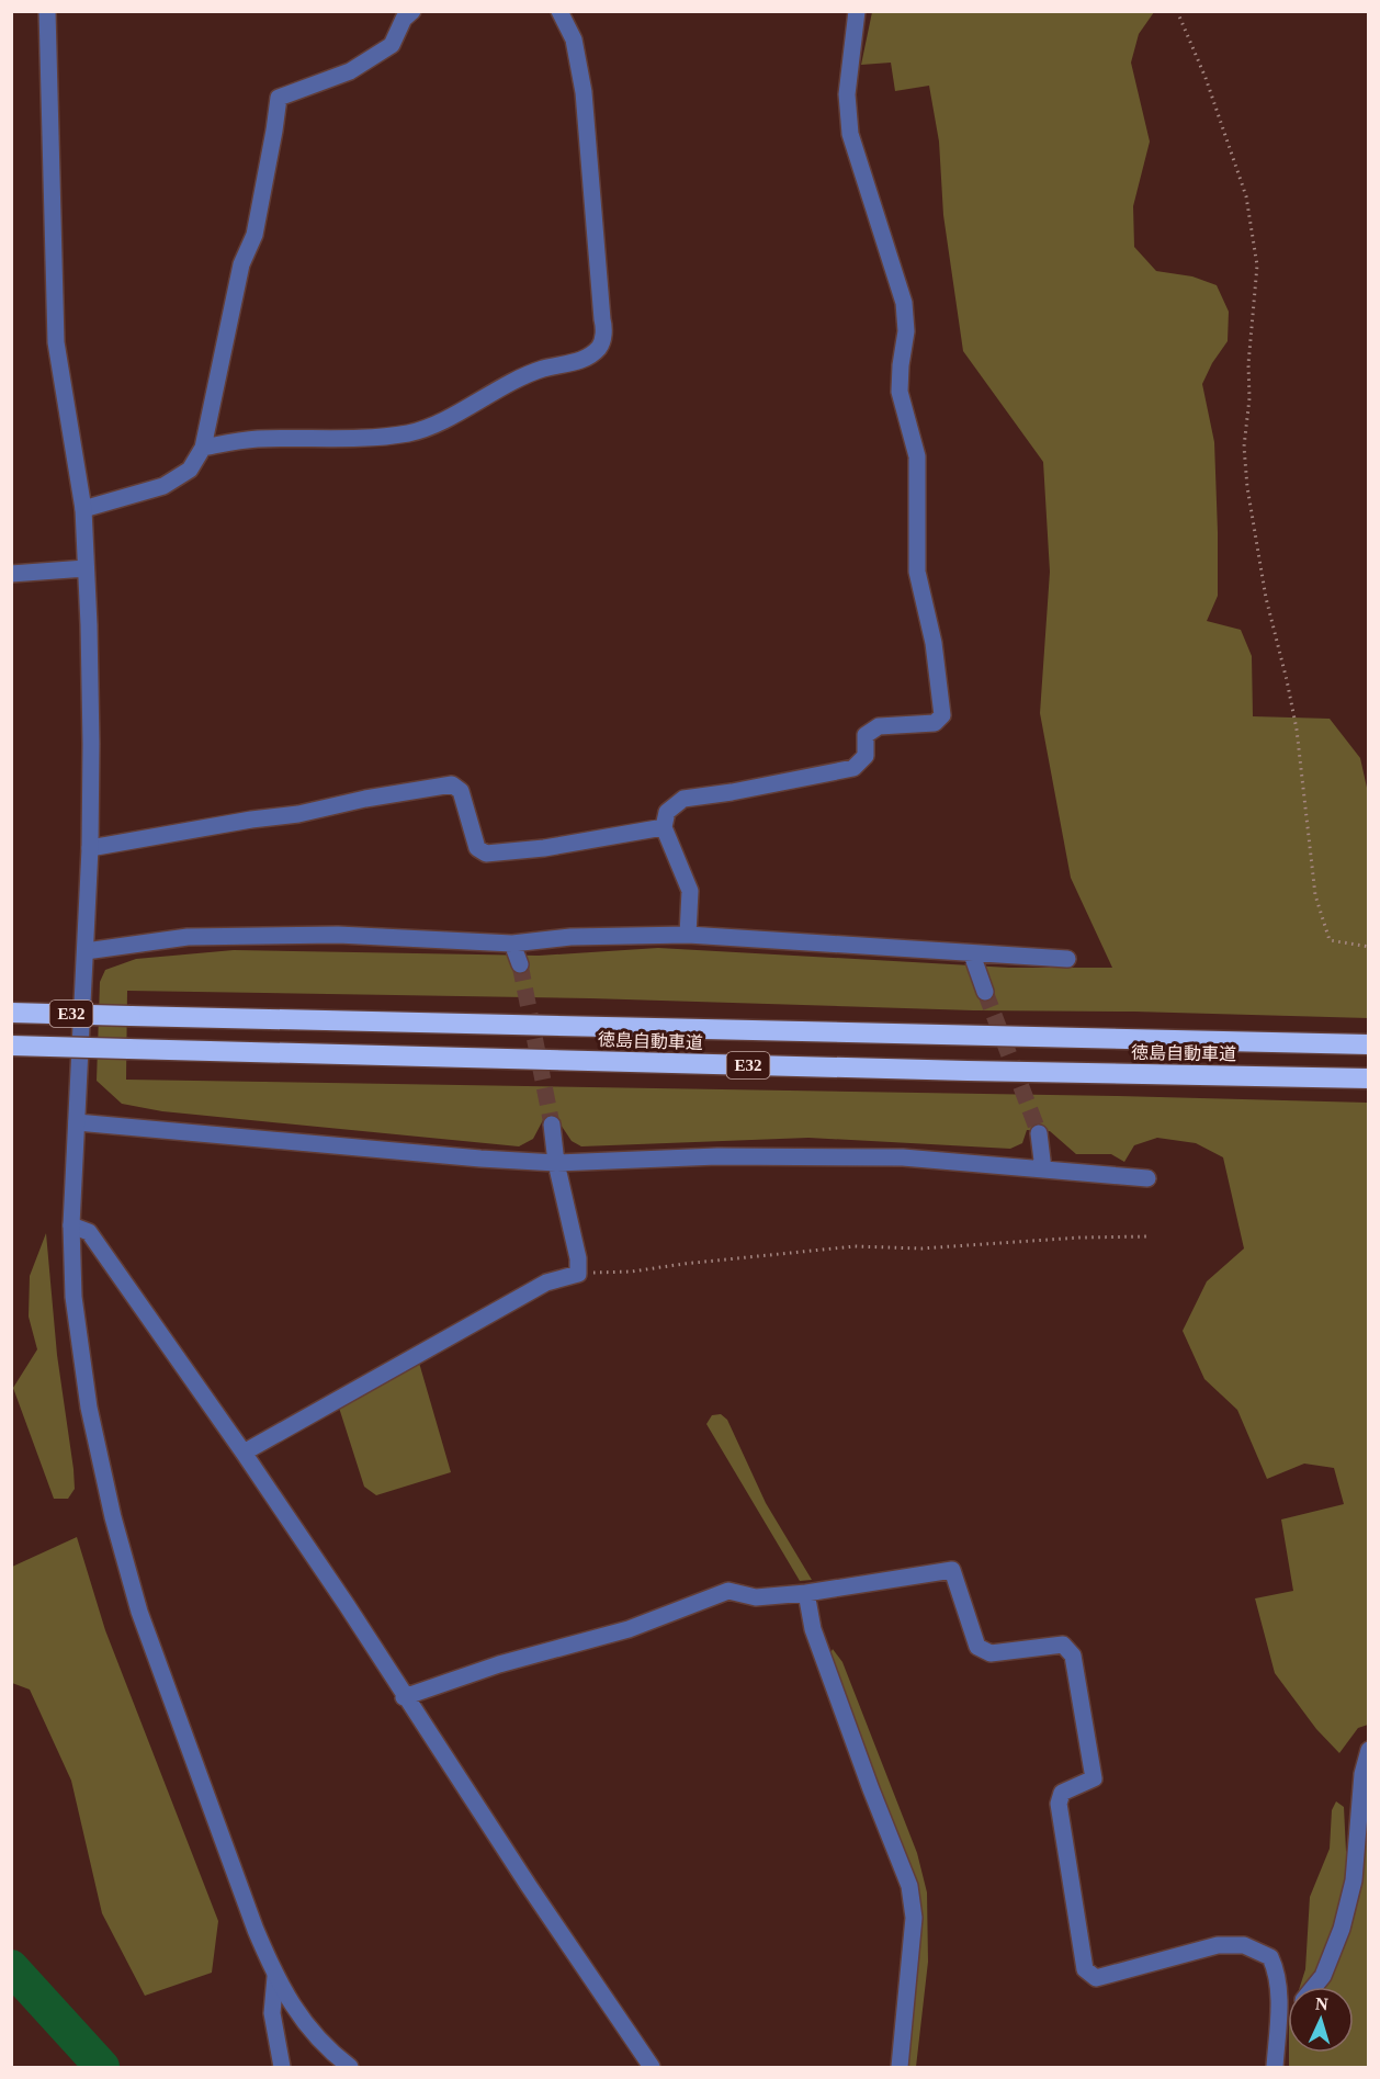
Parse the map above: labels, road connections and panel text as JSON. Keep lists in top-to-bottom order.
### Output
{
  "streets": {
    "highway": ["E32", "徳島自動車道"]
  },
  "north": "top"
}
